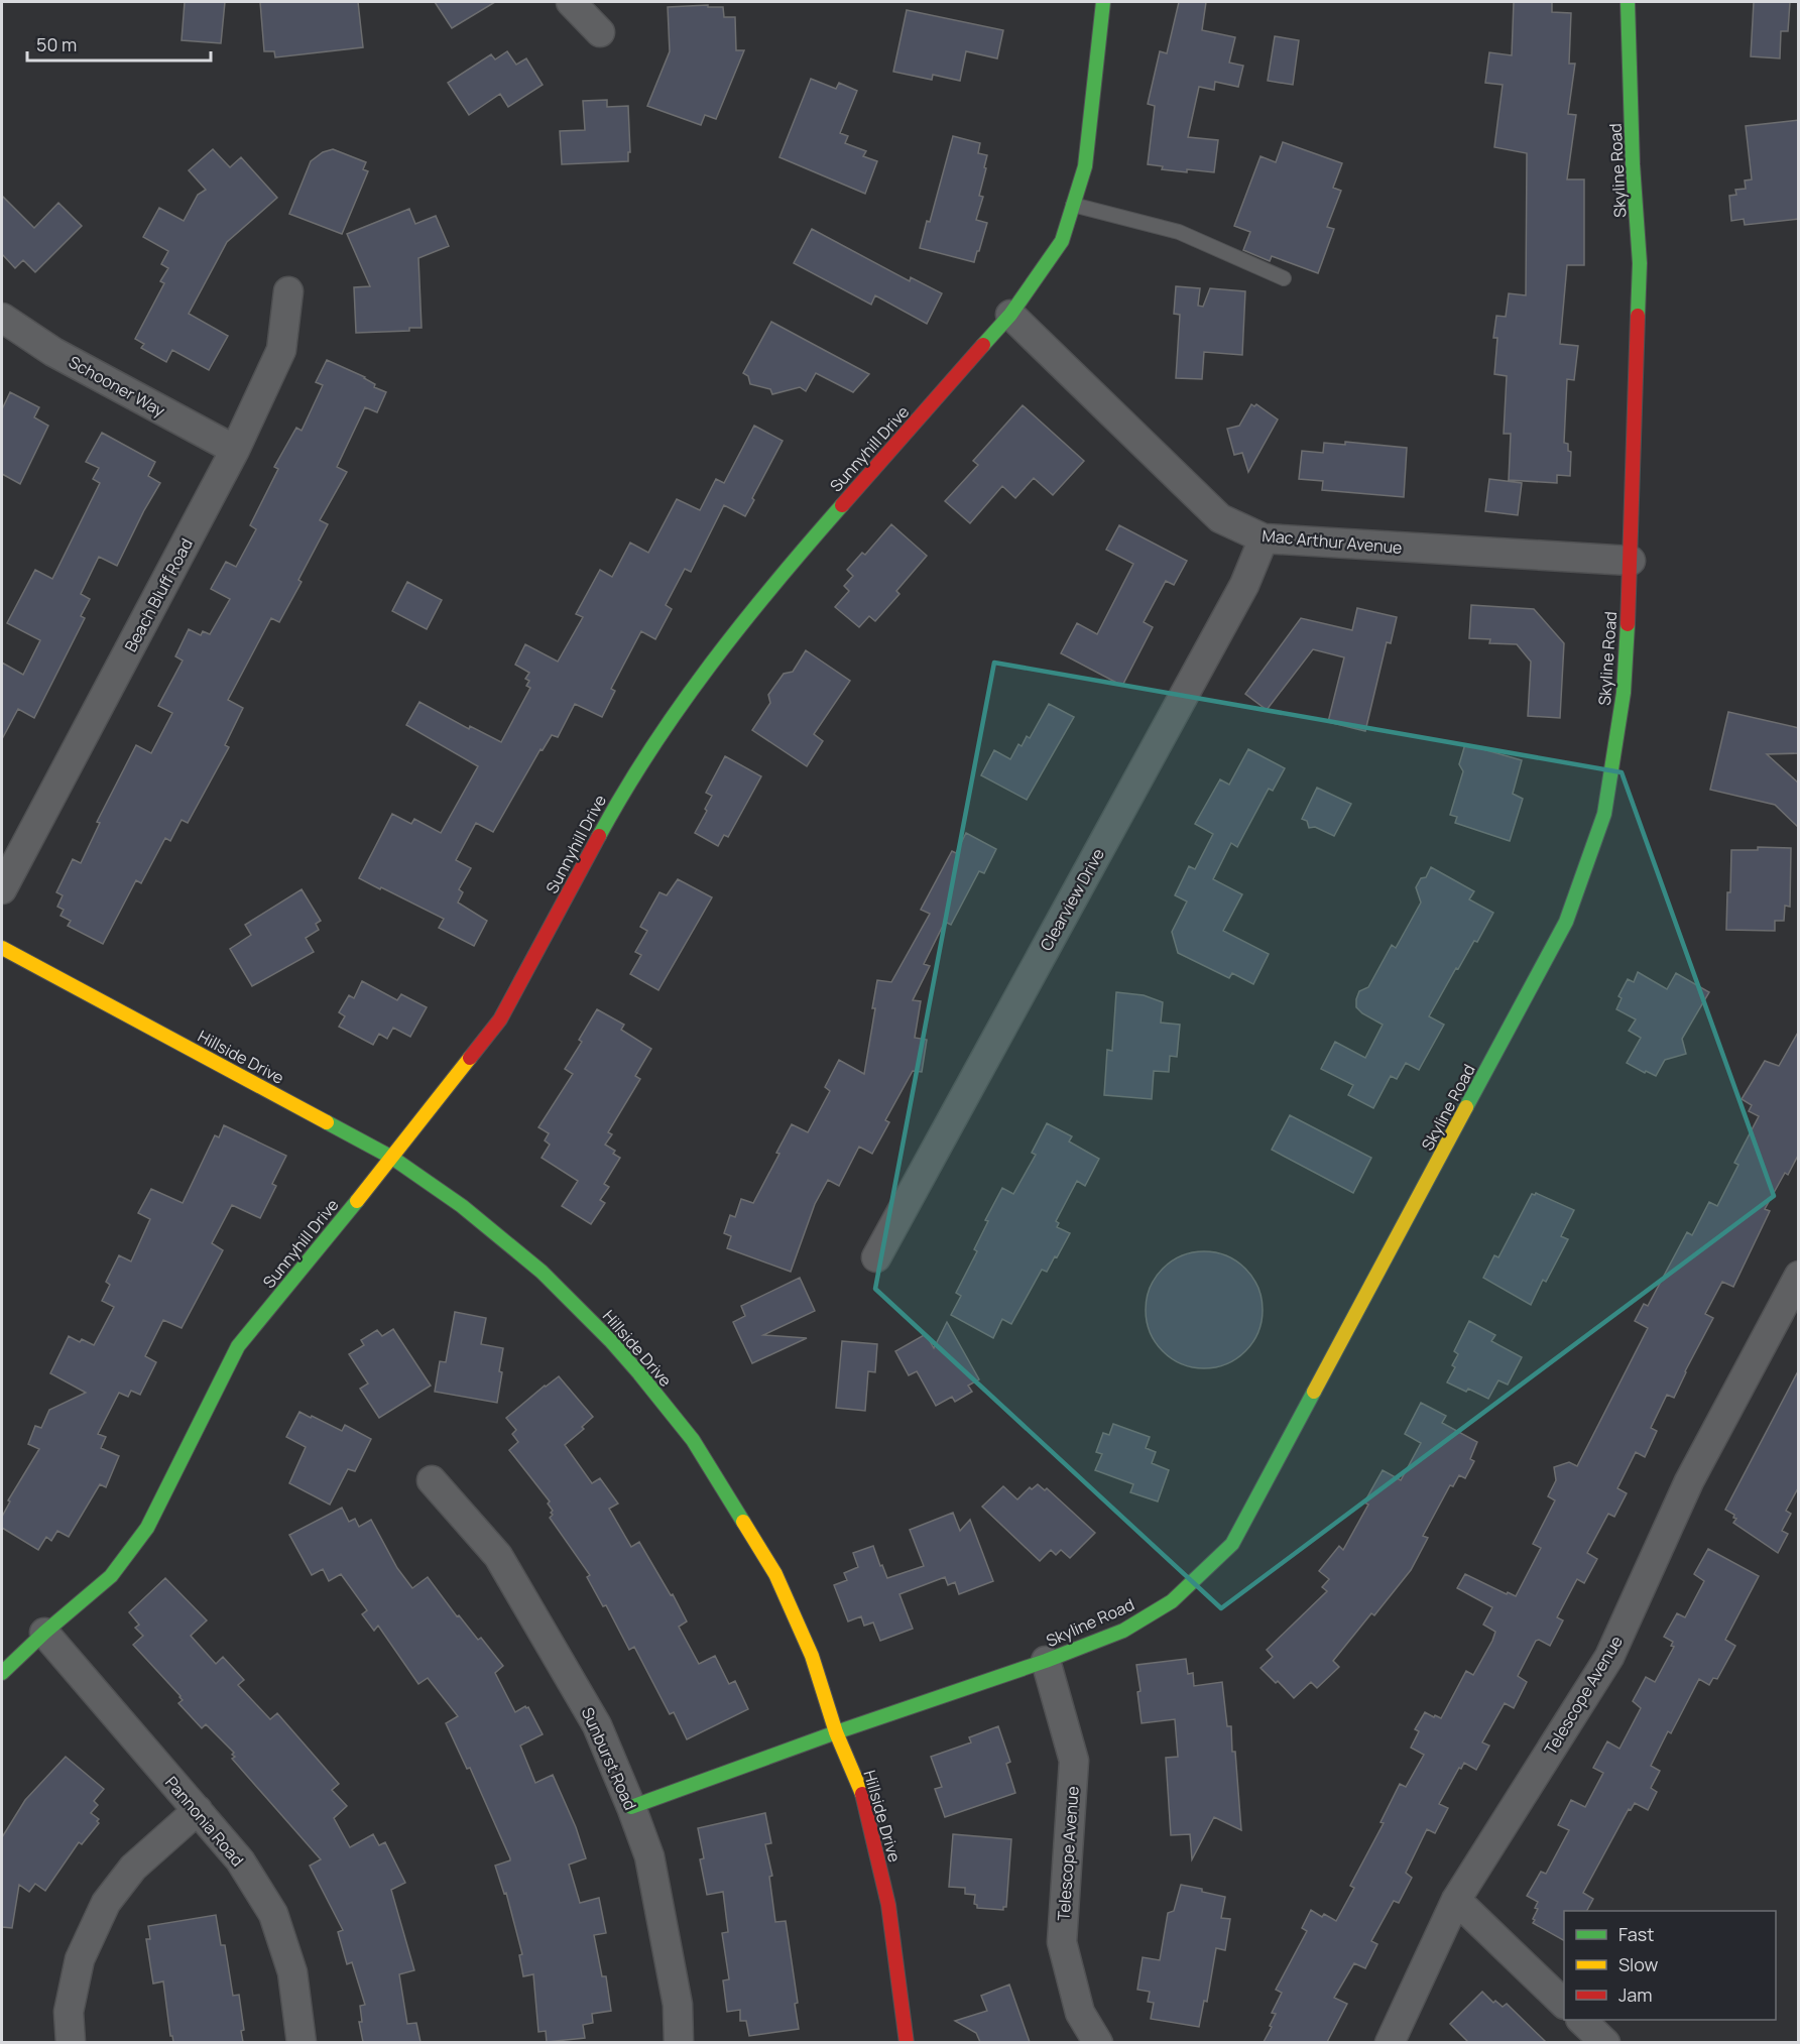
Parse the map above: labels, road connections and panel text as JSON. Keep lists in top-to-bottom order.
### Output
{
  "streets": {
    "street": [
      "Skyline Road",
      "Schooner Way",
      "Sunnyhill Drive",
      "Mac Arthur Avenue",
      "Beach Bluff Road",
      "Clearview Drive",
      "Hillside Drive",
      "Telescope Avenue",
      "Sunburst Road",
      "Pannonia Road"
    ]
  },
  "crossings": [
    ["Skyline Road", "Mac Arthur Avenue"],
    ["Skyline Road", "Hillside Drive"],
    ["Skyline Road", "Telescope Avenue"],
    ["Skyline Road", "Sunburst Road"],
    ["Schooner Way", "Beach Bluff Road"],
    ["Sunnyhill Drive", "Mac Arthur Avenue"],
    ["Sunnyhill Drive", "Hillside Drive"],
    ["Sunnyhill Drive", "Pannonia Road"],
    ["Mac Arthur Avenue", "Clearview Drive"]
  ],
  "legend": ["Fast", "Slow", "Jam"],
  "scale_bar": "50 m"
}
